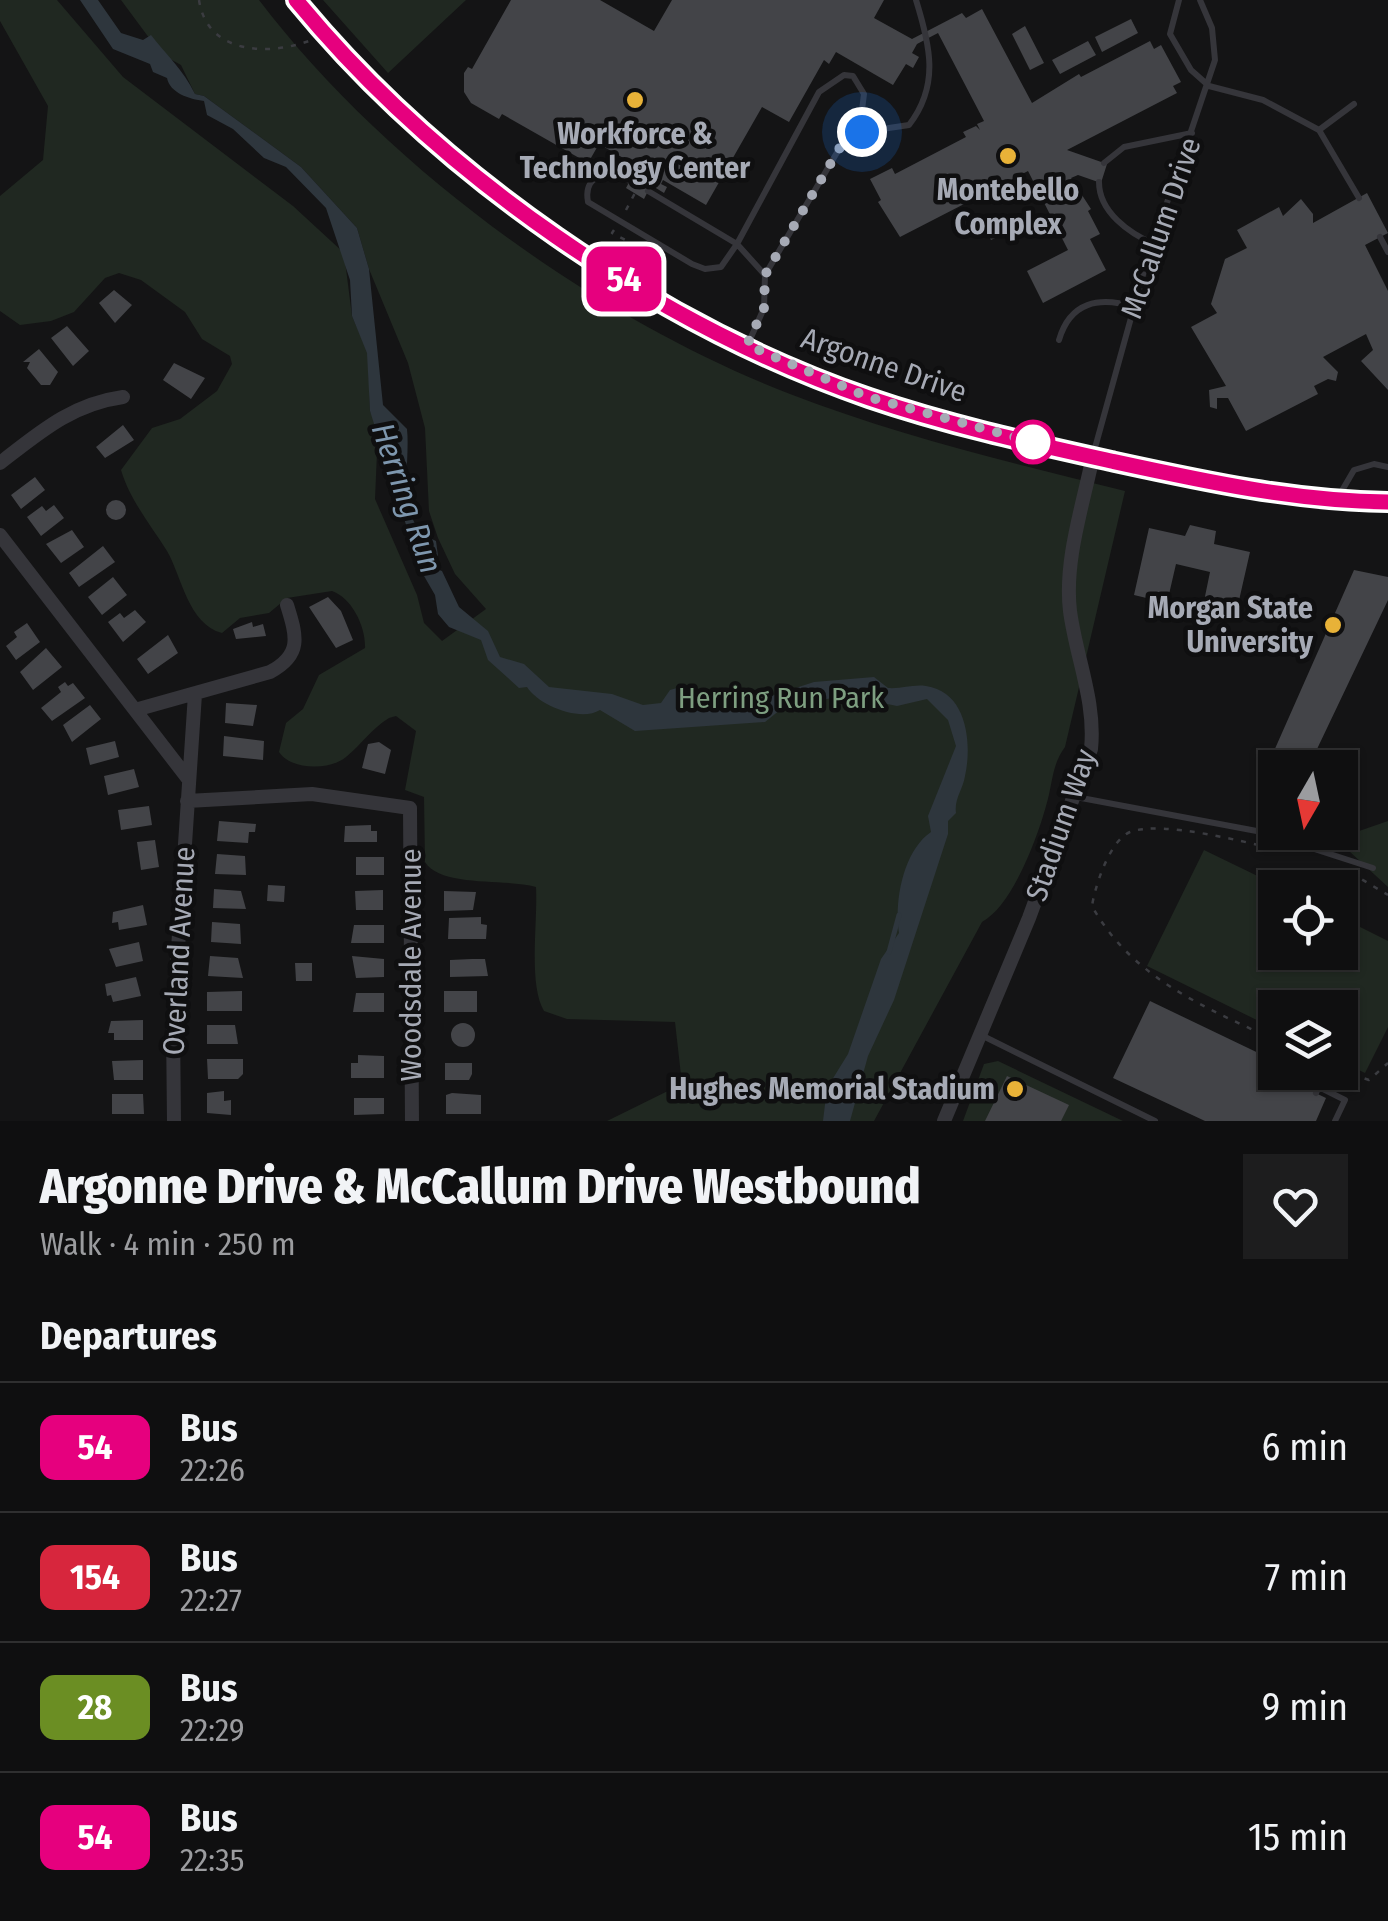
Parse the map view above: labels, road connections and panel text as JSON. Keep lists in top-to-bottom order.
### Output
{
  "streets": {
    "main road": ["Argonne Drive"],
    "street": ["Stadium Way", "Overland Avenue", "Woodsdale Avenue"],
    "lane": ["McCallum Drive"]
  },
  "crossings": [
    ["McCallum Drive", "Argonne Drive"],
    ["McCallum Drive", "Stadium Way"],
    ["Argonne Drive", "Stadium Way"],
    ["Overland Avenue", "Woodsdale Avenue"]
  ],
  "water": ["Herring Run"],
  "parks": ["Herring Run Park"],
  "places": [
    "Workforce & Technology Center",
    "Montebello Complex",
    "Morgan State University",
    "Hughes Memorial Stadium"
  ],
  "lines": ["bus line 54"],
  "north": "bottom",
  "page": {
    "on_map": "54",
    "heading": [
      ["Argonne Drive & McCallum Drive Westbound", "Walk · 4 min · 250 m"],
      "Departures"
    ],
    "list": [
      {
        "mark": "54",
        "name": "Bus",
        "note": "22:26",
        "value": "6 min"
      },
      {
        "mark": "154",
        "name": "Bus",
        "note": "22:27",
        "value": "7 min"
      },
      {
        "mark": "28",
        "name": "Bus",
        "note": "22:29",
        "value": "9 min"
      },
      {
        "mark": "54",
        "name": "Bus",
        "note": "22:35",
        "value": "15 min"
      }
    ]
  }
}
